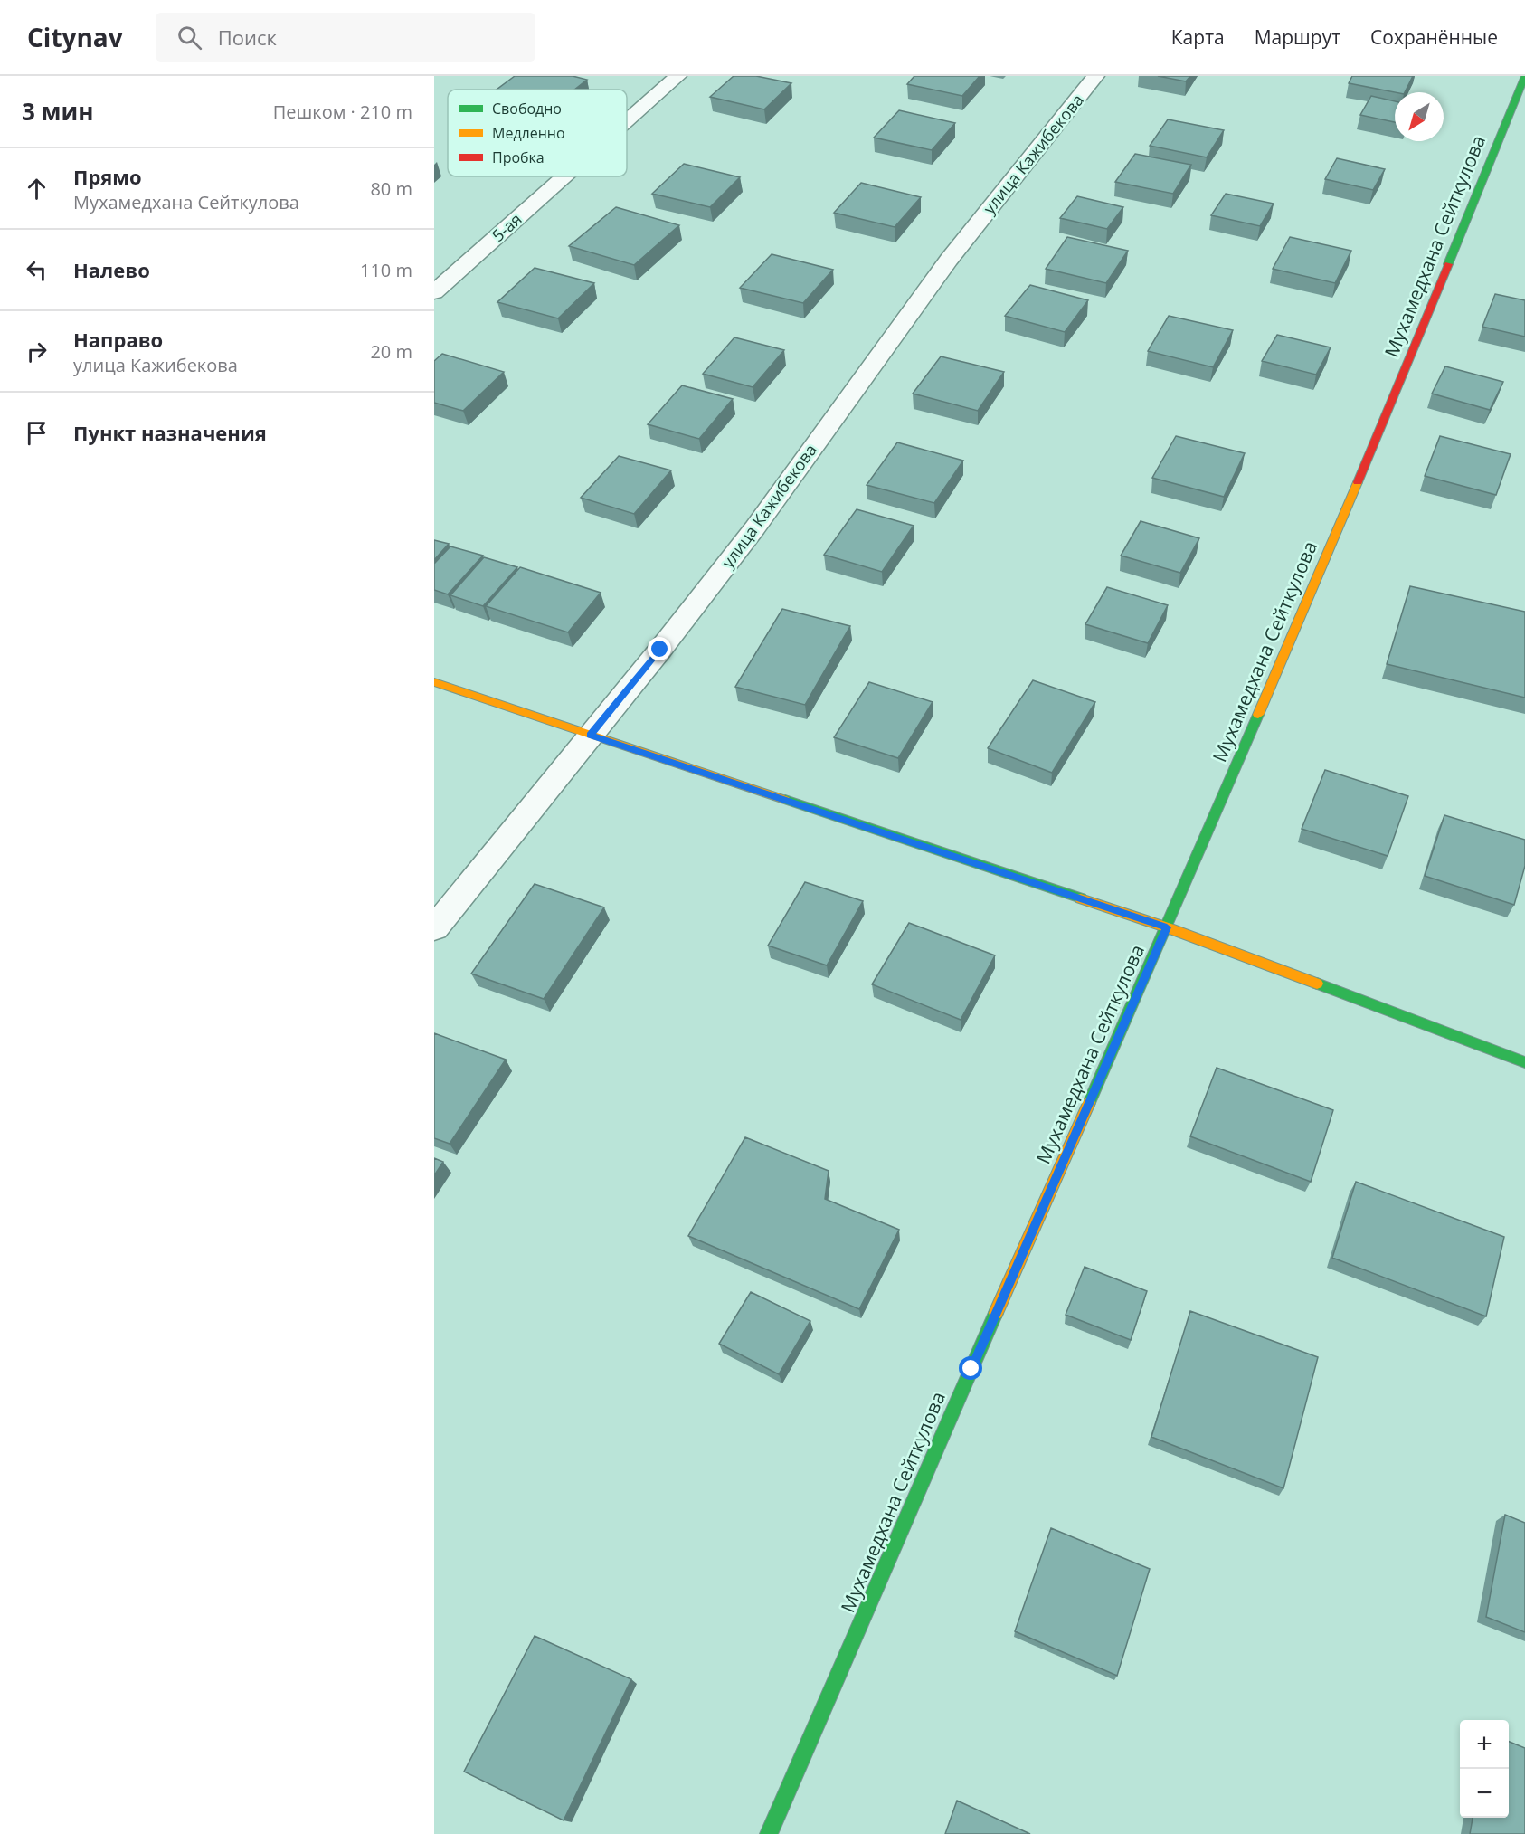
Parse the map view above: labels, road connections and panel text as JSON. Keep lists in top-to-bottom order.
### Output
{
  "streets": {
    "street": ["улица Кажибекова", "5-ая", "Мухамедхана Сейткулова"]
  },
  "legend": ["Свободно", "Медленно", "Пробка"],
  "north": "bottom left",
  "page": {
    "header": "Citynav",
    "search": "Поиск",
    "nav": ["Карта", "Маршрут", "Сохранённые"],
    "heading": ["3 мин", "Пешком · 210 m"],
    "list": [
      ["Прямо", "Мухамедхана Сейткулова", "80 m"],
      ["Налево", "110 m"],
      ["Направо", "улица Кажибекова", "20 m"],
      "Пункт назначения"
    ],
    "map_buttons": ["+", "−"]
  }
}
